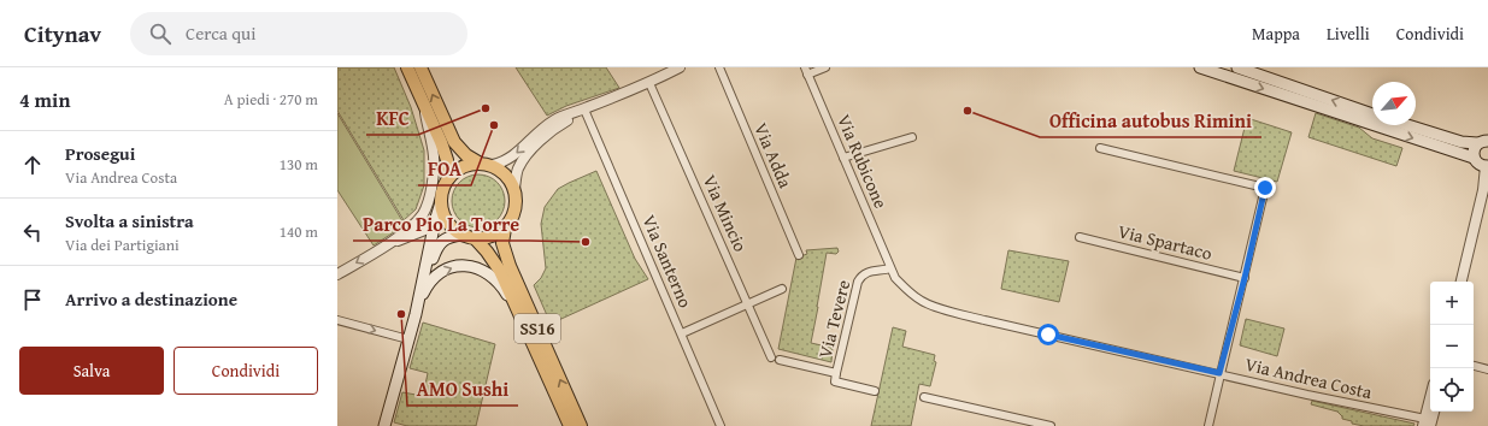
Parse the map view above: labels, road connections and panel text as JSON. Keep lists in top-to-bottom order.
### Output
{
  "streets": {
    "main road": ["SS16"],
    "street": [
      "Via Adda",
      "Via Rubicone",
      "Via Mincio",
      "Via Spartaco",
      "Via Santerno",
      "Via Tevere",
      "Via Andrea Costa"
    ]
  },
  "crossings": [
    ["Via Rubicone", "Via Tevere"],
    ["Via Rubicone", "Via Andrea Costa"],
    ["Via Tevere", "Via Andrea Costa"]
  ],
  "places": [
    "KFC",
    "Officina autobus Rimini",
    "FOA",
    "Parco Pio La Torre",
    "AMO Sushi"
  ],
  "north": "top right",
  "page": {
    "header": "Citynav",
    "search": "Cerca qui",
    "nav": ["Mappa", "Livelli", "Condividi"],
    "heading": ["4 min", "A piedi · 270 m"],
    "list": [
      ["Prosegui", "Via Andrea Costa", "130 m"],
      ["Svolta a sinistra", "Via dei Partigiani", "140 m"],
      "Arrivo a destinazione"
    ],
    "map_buttons": ["+", "−"],
    "buttons": ["Salva", "Condividi"]
  }
}
